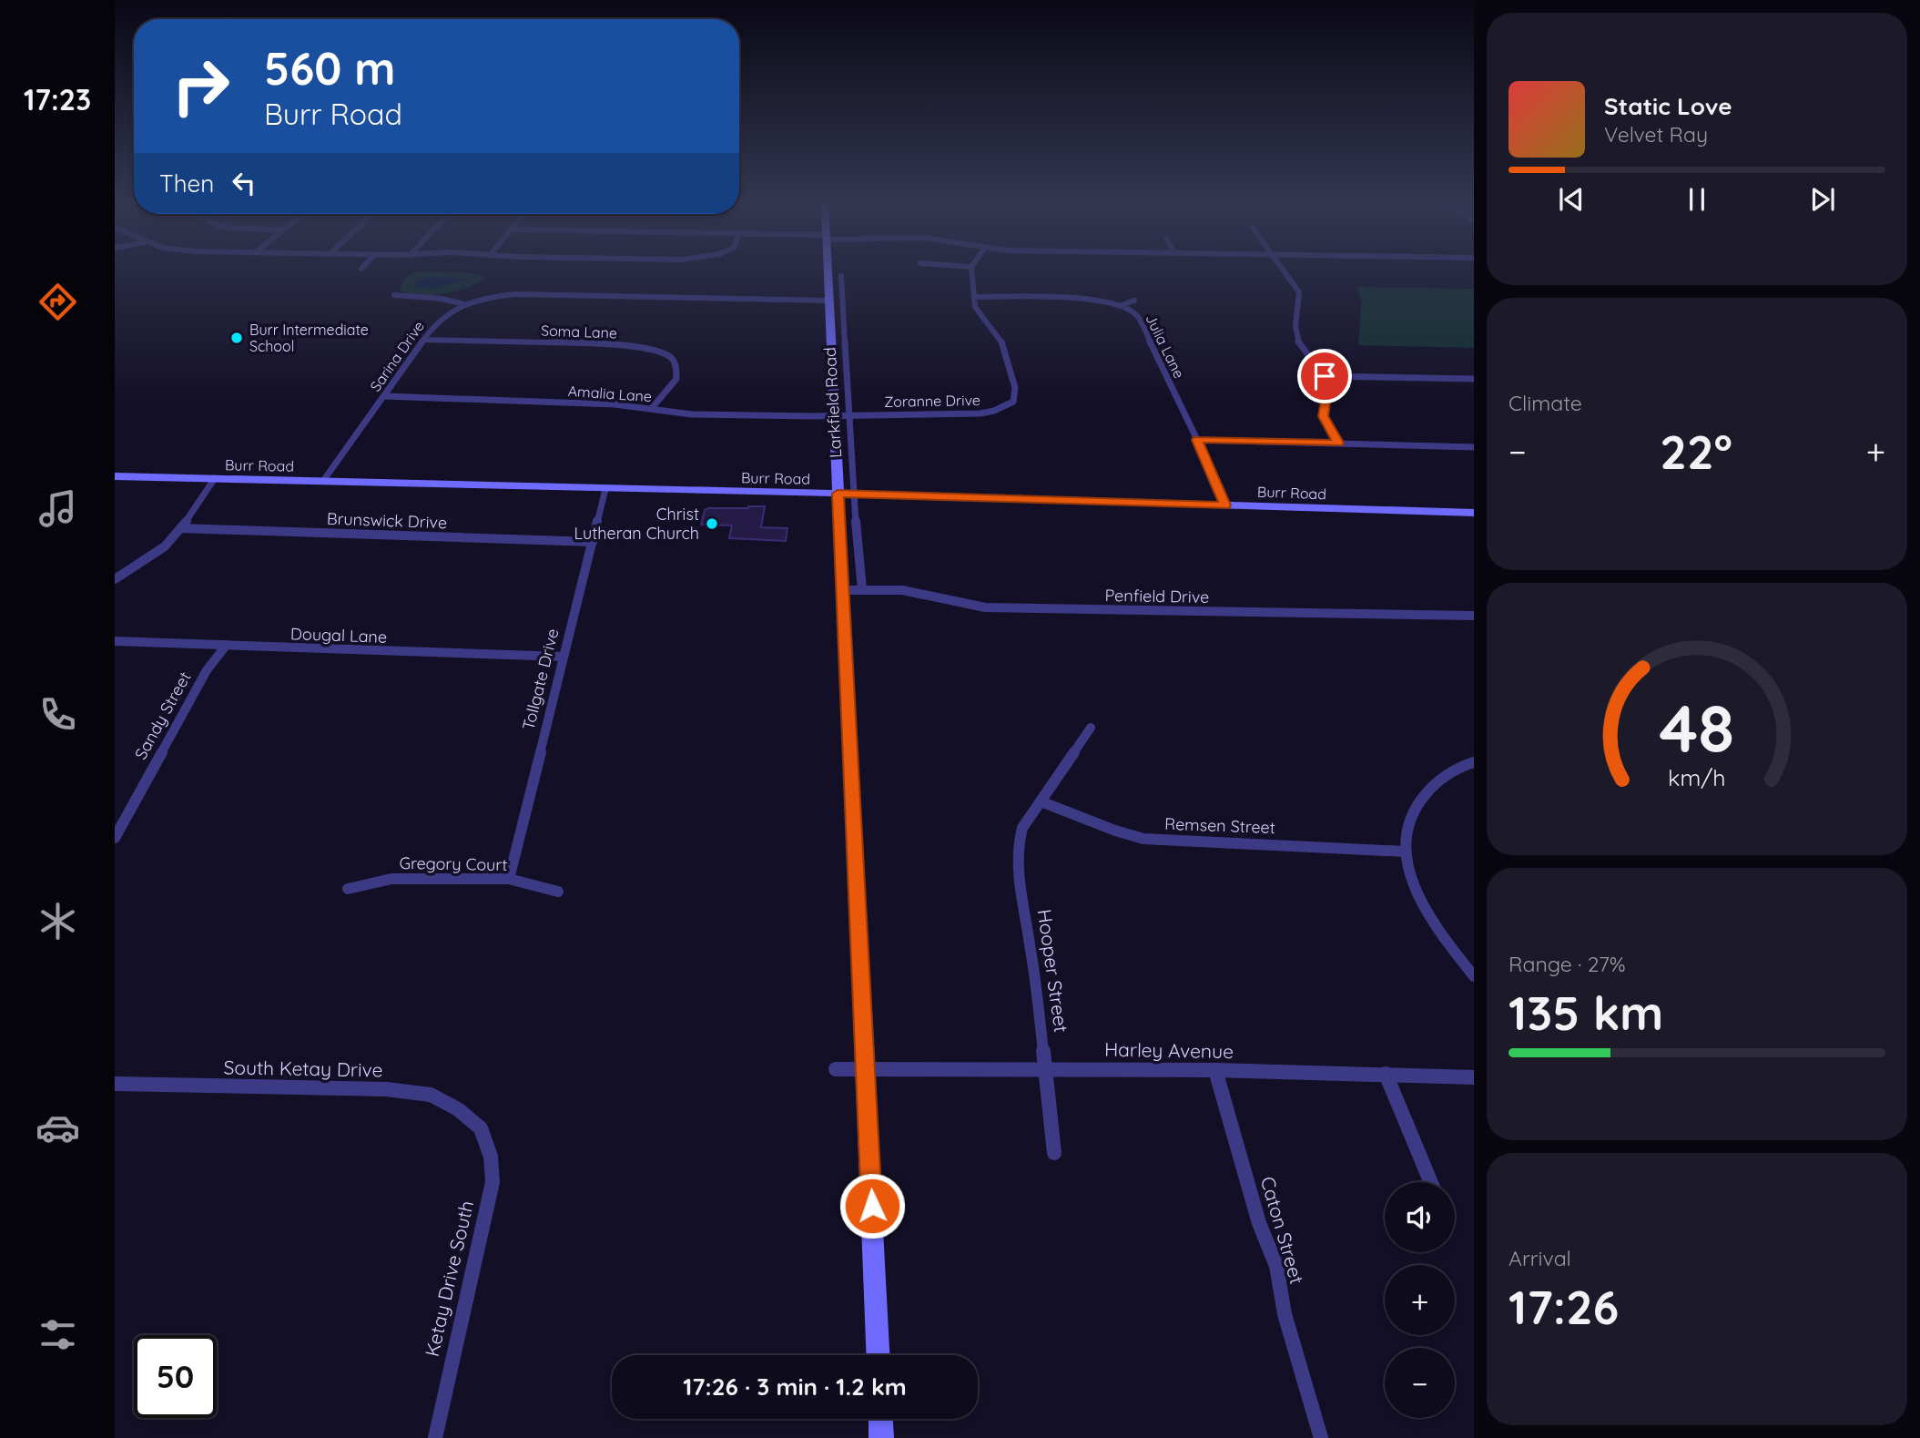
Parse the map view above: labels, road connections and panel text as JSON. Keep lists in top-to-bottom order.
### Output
{
  "streets": {
    "main road": ["Larkfield Road", "Burr Road"],
    "street": [
      "Soma Lane",
      "Julia Lane",
      "Sarina Drive",
      "Amalia Lane",
      "Zoranne Drive",
      "Brunswick Drive",
      "Penfield Drive",
      "Dougal Lane",
      "Tollgate Drive",
      "Sandy Street",
      "Remsen Street",
      "Gregory Court",
      "Hooper Street",
      "Harley Avenue",
      "South Ketay Drive",
      "Caton Street",
      "Ketay Drive South"
    ]
  },
  "crossings": [
    ["Soma Lane", "Sarina Drive"],
    ["Soma Lane", "Amalia Lane"],
    ["Julia Lane", "Burr Road"],
    ["Sarina Drive", "Amalia Lane"],
    ["Sarina Drive", "Larkfield Road"],
    ["Sarina Drive", "Burr Road"],
    ["Amalia Lane", "Zoranne Drive"],
    ["Amalia Lane", "Larkfield Road"],
    ["Zoranne Drive", "Larkfield Road"],
    ["Larkfield Road", "Burr Road"],
    ["Larkfield Road", "Penfield Drive"],
    ["Larkfield Road", "Harley Avenue"],
    ["Burr Road", "Tollgate Drive"],
    ["Brunswick Drive", "Tollgate Drive"],
    ["Dougal Lane", "Tollgate Drive"],
    ["Dougal Lane", "Sandy Street"],
    ["Tollgate Drive", "Gregory Court"],
    ["Remsen Street", "Hooper Street"],
    ["Hooper Street", "Harley Avenue"],
    ["Harley Avenue", "Caton Street"],
    ["South Ketay Drive", "Ketay Drive South"]
  ],
  "places": ["Burr Intermediate School", "Christ Lutheran Church"],
  "page": {
    "tabs": "17:23",
    "turn": ["560 m", "Burr Road"],
    "song": ["Static Love", "Velvet Ray"],
    "then": "Then",
    "tile": [
      "Climate",
      ["Range · 27%", "135 km"],
      ["Arrival", "17:26"]
    ],
    "heat": ["−", "22°", "+"],
    "map_buttons": ["+", "−"],
    "limit": "50",
    "trip": "17:26 · 3 min · 1.2 km",
    "gauge": ["48", "km/h"]
  }
}
